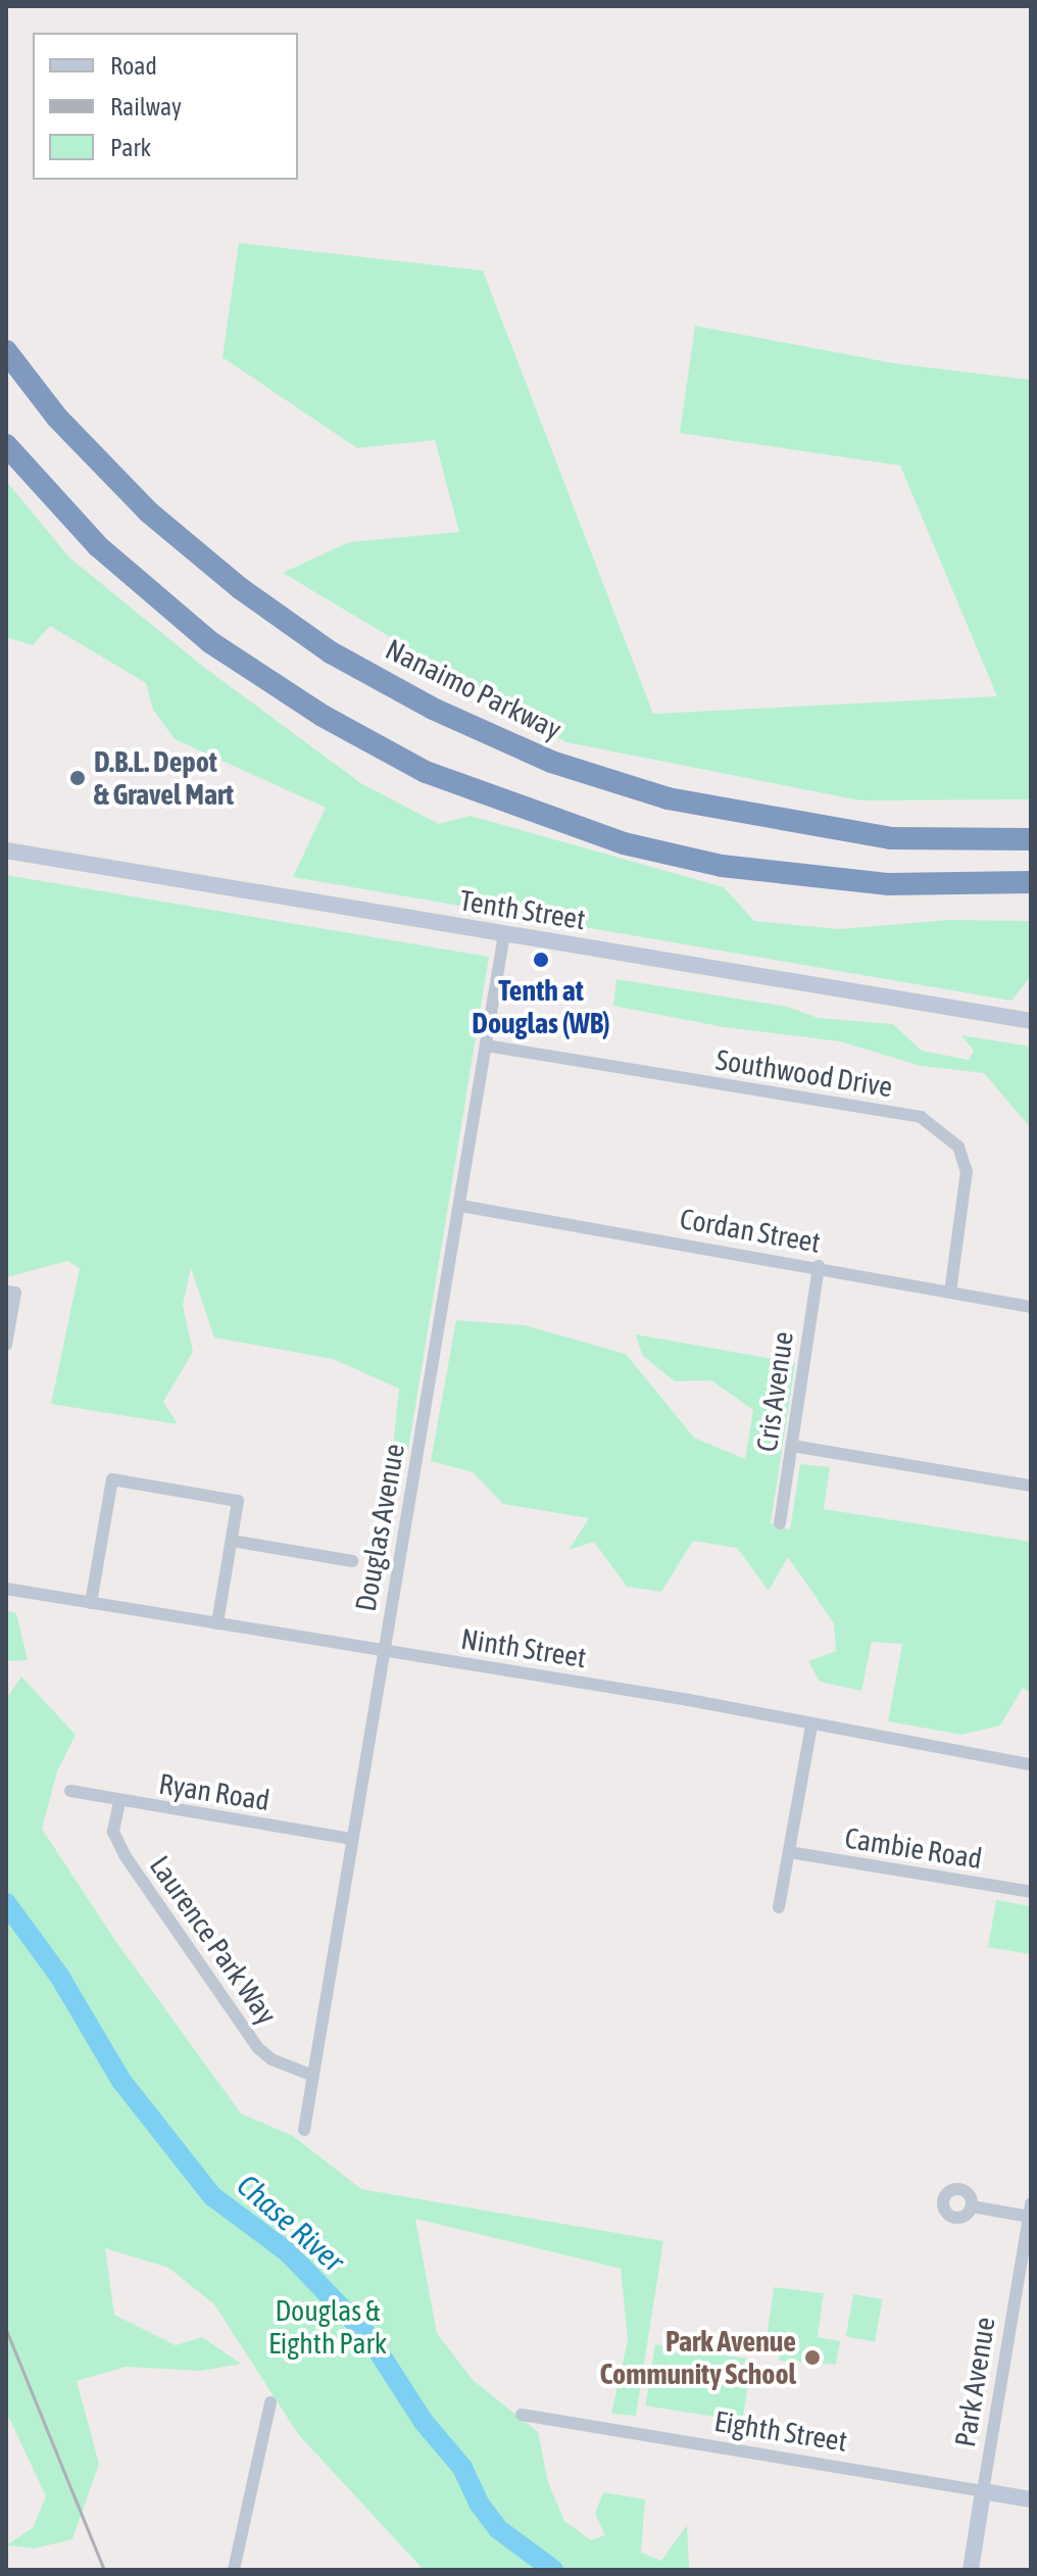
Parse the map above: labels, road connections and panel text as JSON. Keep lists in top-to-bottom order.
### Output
{
  "streets": {
    "highway": ["Nanaimo Parkway"],
    "street": [
      "Tenth Street",
      "Southwood Drive",
      "Cordan Street",
      "Cris Avenue",
      "Douglas Avenue",
      "Ninth Street",
      "Ryan Road",
      "Cambie Road",
      "Laurence Park Way",
      "Park Avenue",
      "Eighth Street"
    ]
  },
  "crossings": [
    ["Tenth Street", "Douglas Avenue"],
    ["Southwood Drive", "Cordan Street"],
    ["Southwood Drive", "Douglas Avenue"],
    ["Cordan Street", "Cris Avenue"],
    ["Cordan Street", "Douglas Avenue"],
    ["Douglas Avenue", "Ninth Street"],
    ["Douglas Avenue", "Ryan Road"],
    ["Douglas Avenue", "Laurence Park Way"],
    ["Ryan Road", "Laurence Park Way"],
    ["Park Avenue", "Eighth Street"]
  ],
  "water": ["Chase River"],
  "parks": ["Douglas & Eighth Park"],
  "places": ["D.B.L. Depot & Gravel Mart", "Tenth at Douglas (WB)", "Park Avenue Community School"],
  "legend": ["Road", "Railway", "Park"]
}
